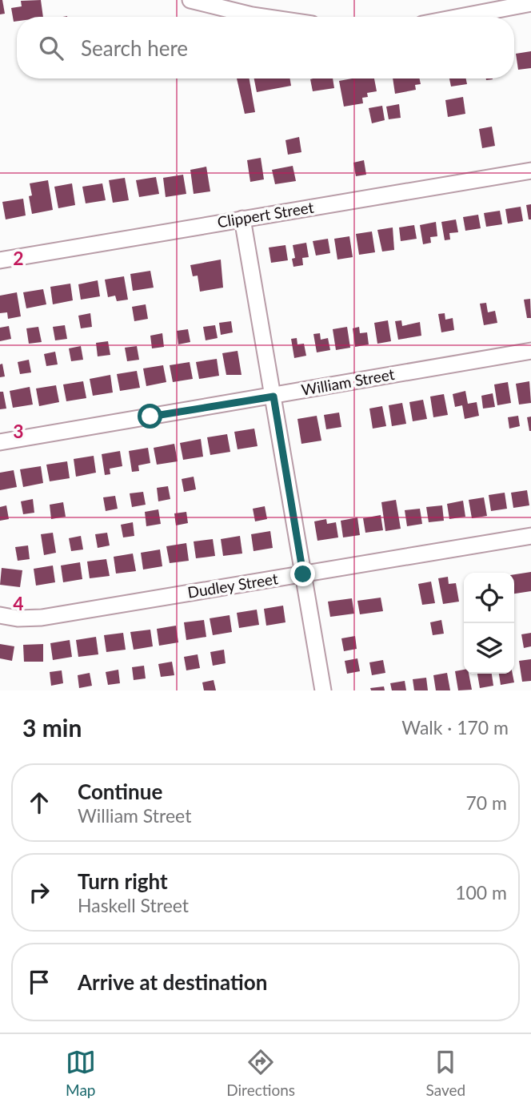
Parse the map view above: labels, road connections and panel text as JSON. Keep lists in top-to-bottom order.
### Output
{
  "streets": {
    "street": ["Clippert Street", "William Street", "Dudley Street"]
  },
  "page": {
    "search": "Search here",
    "heading": ["3 min", "Walk · 170 m"],
    "list": [
      ["Continue", "William Street", "70 m"],
      ["Turn right", "Haskell Street", "100 m"],
      "Arrive at destination"
    ],
    "nav": ["Map", "Directions", "Saved"]
  },
  "grid": {
    "rows": ["2", "3", "4"]
  }
}
